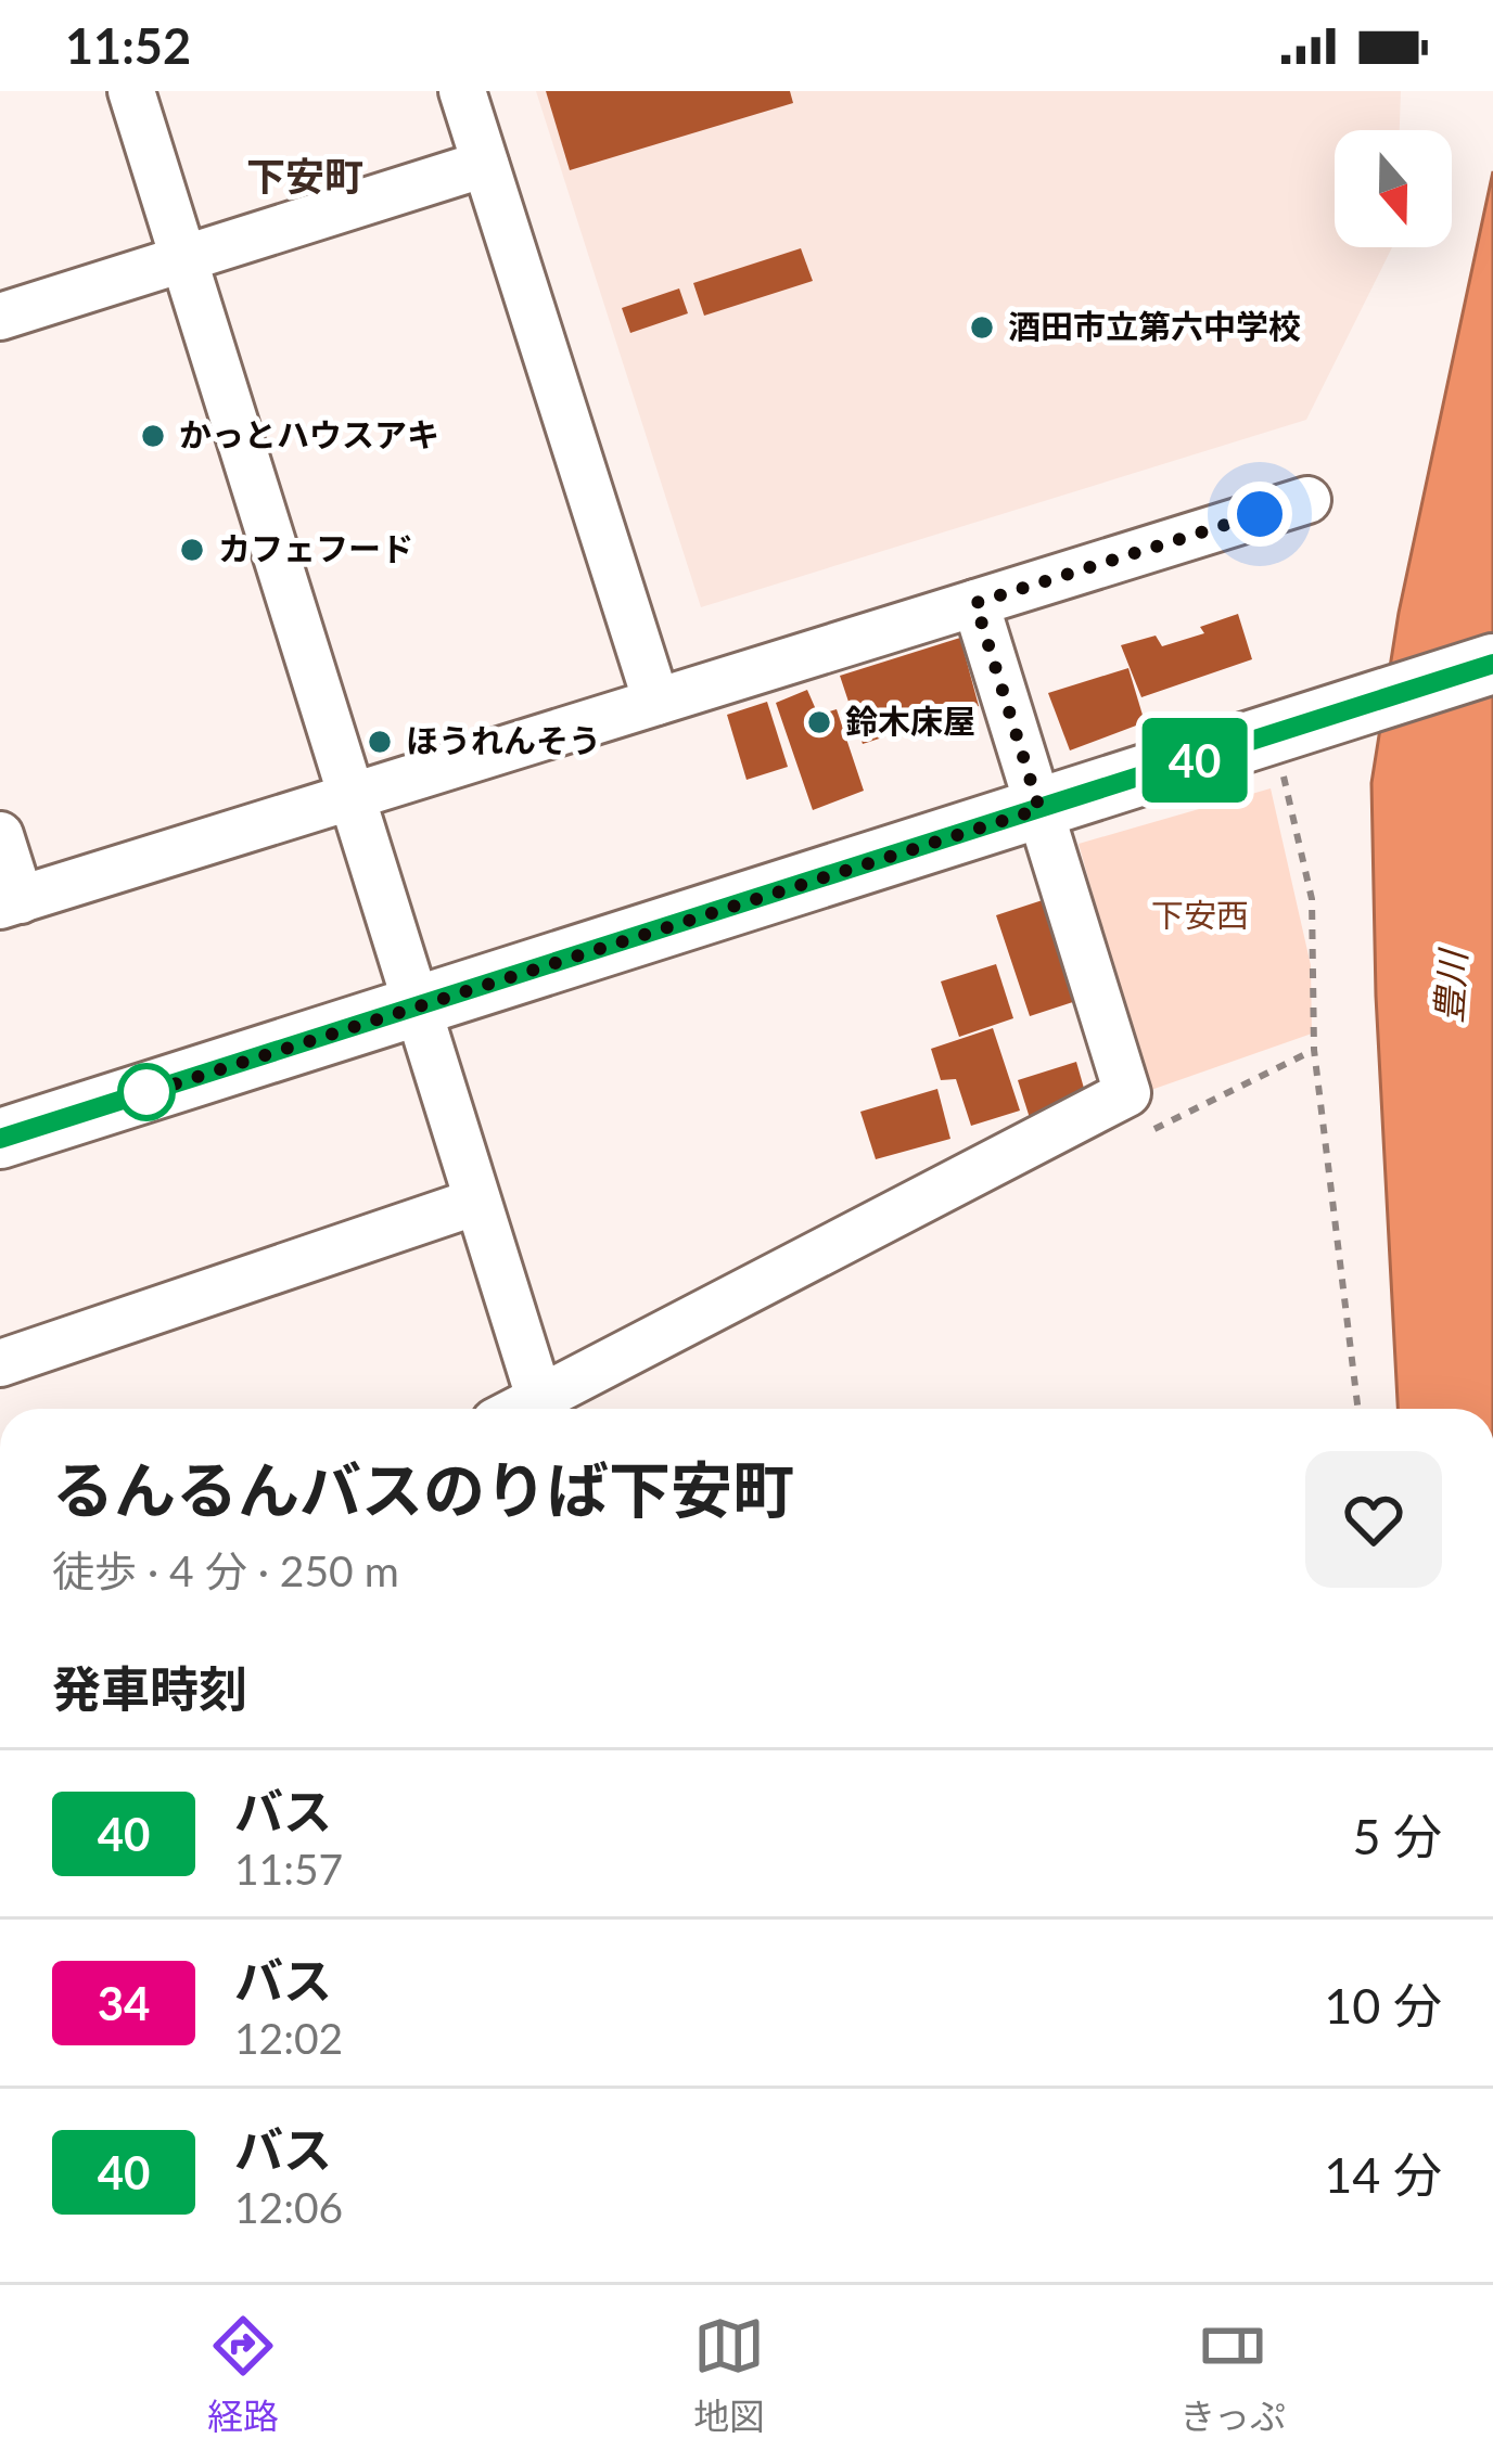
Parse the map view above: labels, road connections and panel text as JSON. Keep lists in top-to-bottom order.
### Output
{
  "districts": ["下安町"],
  "water": ["豊川"],
  "parks": ["下安西"],
  "places": [
    "酒田市立第六中学校",
    "かっとハウスアキ",
    "カフェフード",
    "鈴木床屋",
    "ほうれんそう"
  ],
  "lines": ["bus line 40"],
  "north": "bottom",
  "page": {
    "status": "11:52",
    "on_map": "40",
    "heading": [
      ["るんるんバスのりば下安町", "徒歩 · 4 分 · 250 m"],
      "発車時刻"
    ],
    "list": [
      {
        "mark": "40",
        "name": "バス",
        "note": "11:57",
        "value": "5 分"
      },
      {
        "mark": "34",
        "name": "バス",
        "note": "12:02",
        "value": "10 分"
      },
      {
        "mark": "40",
        "name": "バス",
        "note": "12:06",
        "value": "14 分"
      }
    ],
    "tabs": ["経路", "地図", "きっぷ"]
  }
}
